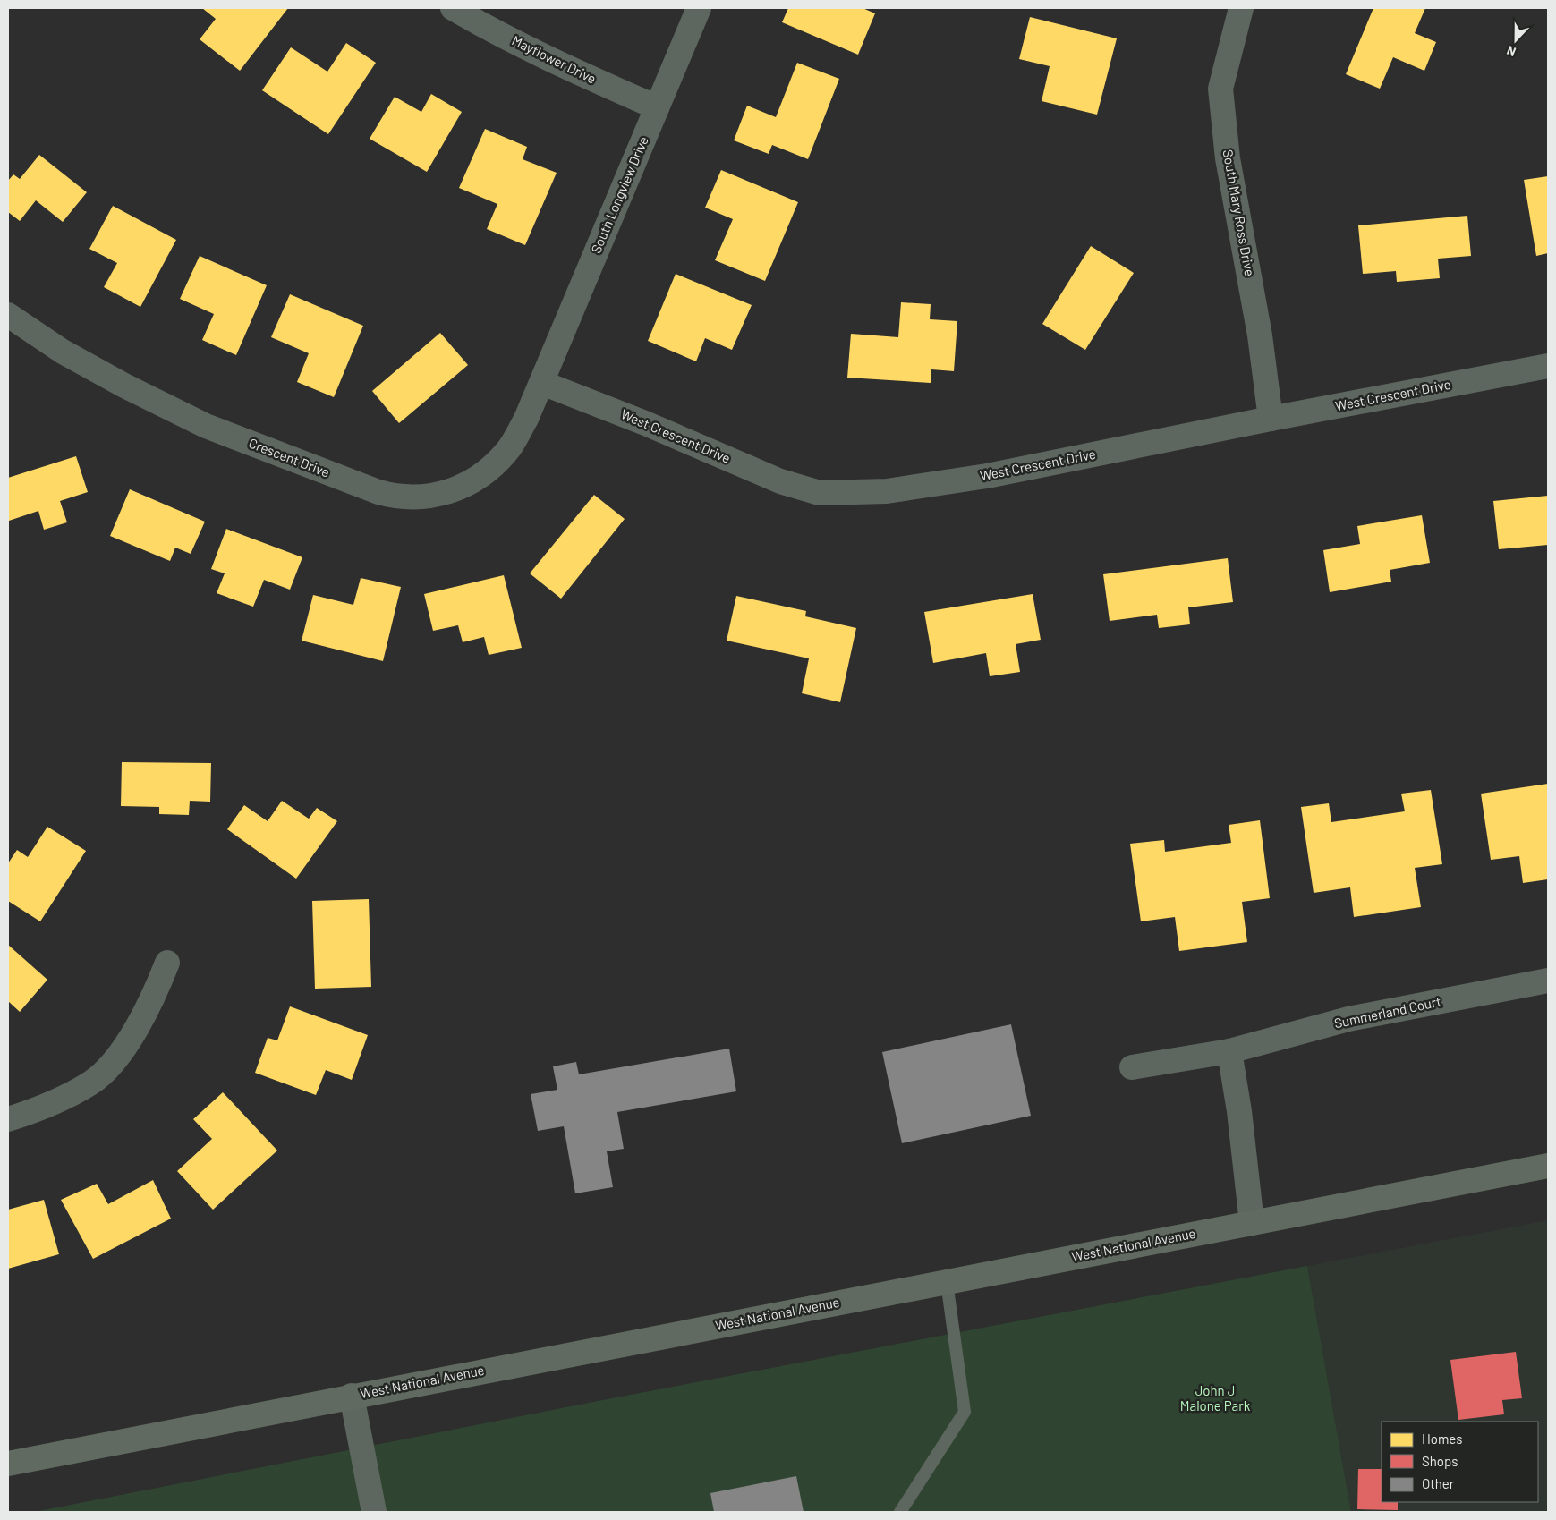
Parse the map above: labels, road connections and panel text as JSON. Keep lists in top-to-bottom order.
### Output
{
  "streets": {
    "main road": ["West National Avenue"],
    "street": [
      "Mayflower Drive",
      "South Longview Drive",
      "South Mary Ross Drive",
      "West Crescent Drive",
      "Crescent Drive",
      "Summerland Court"
    ]
  },
  "crossings": [
    ["Mayflower Drive", "South Longview Drive"],
    ["South Longview Drive", "West Crescent Drive"],
    ["South Longview Drive", "Crescent Drive"],
    ["South Mary Ross Drive", "West Crescent Drive"],
    ["West Crescent Drive", "Crescent Drive"]
  ],
  "parks": ["John J Malone Park"],
  "legend": ["Homes", "Shops", "Other"],
  "north": "bottom"
}
